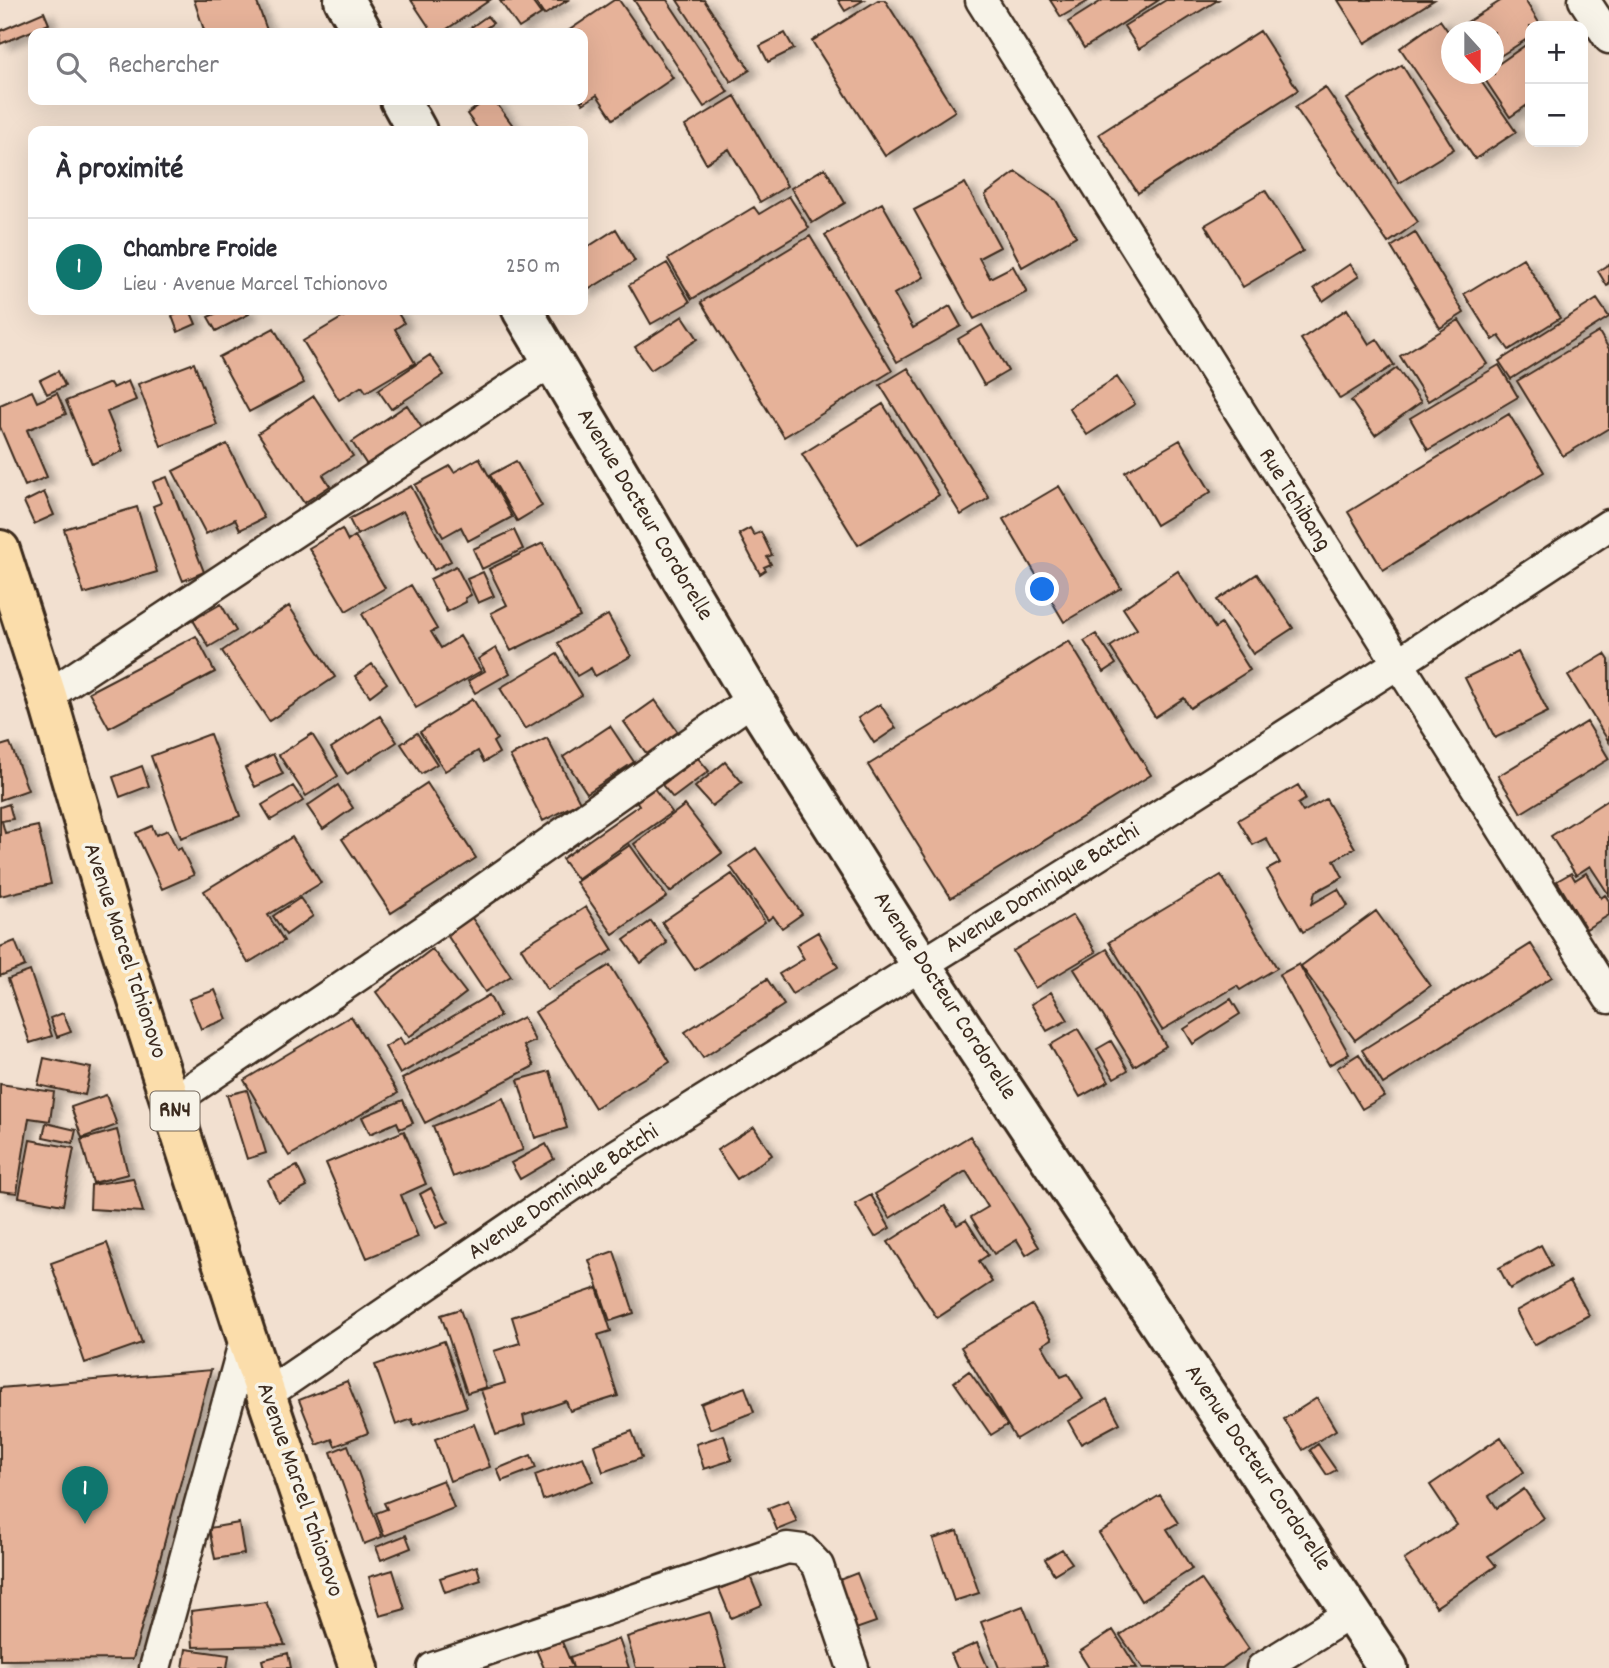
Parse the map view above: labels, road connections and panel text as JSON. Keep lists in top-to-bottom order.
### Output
{
  "streets": {
    "highway": ["Avenue Marcel Tchionovo", "RN4"],
    "street": ["Rue Tchibang", "Avenue Docteur Cordorelle", "Avenue Dominique Batchi"]
  },
  "crossings": [
    ["Rue Tchibang", "Avenue Dominique Batchi"],
    ["Avenue Docteur Cordorelle", "Avenue Dominique Batchi"],
    ["Avenue Dominique Batchi", "Avenue Marcel Tchionovo"]
  ],
  "north": "bottom",
  "page": {
    "map_buttons": ["+", "−"],
    "search": "Rechercher",
    "heading": "À proximité",
    "list": [
      {
        "mark": "1",
        "name": "Chambre Froide",
        "note": "Lieu · Avenue Marcel Tchionovo",
        "value": "250 m"
      }
    ],
    "pins": "1"
  }
}
